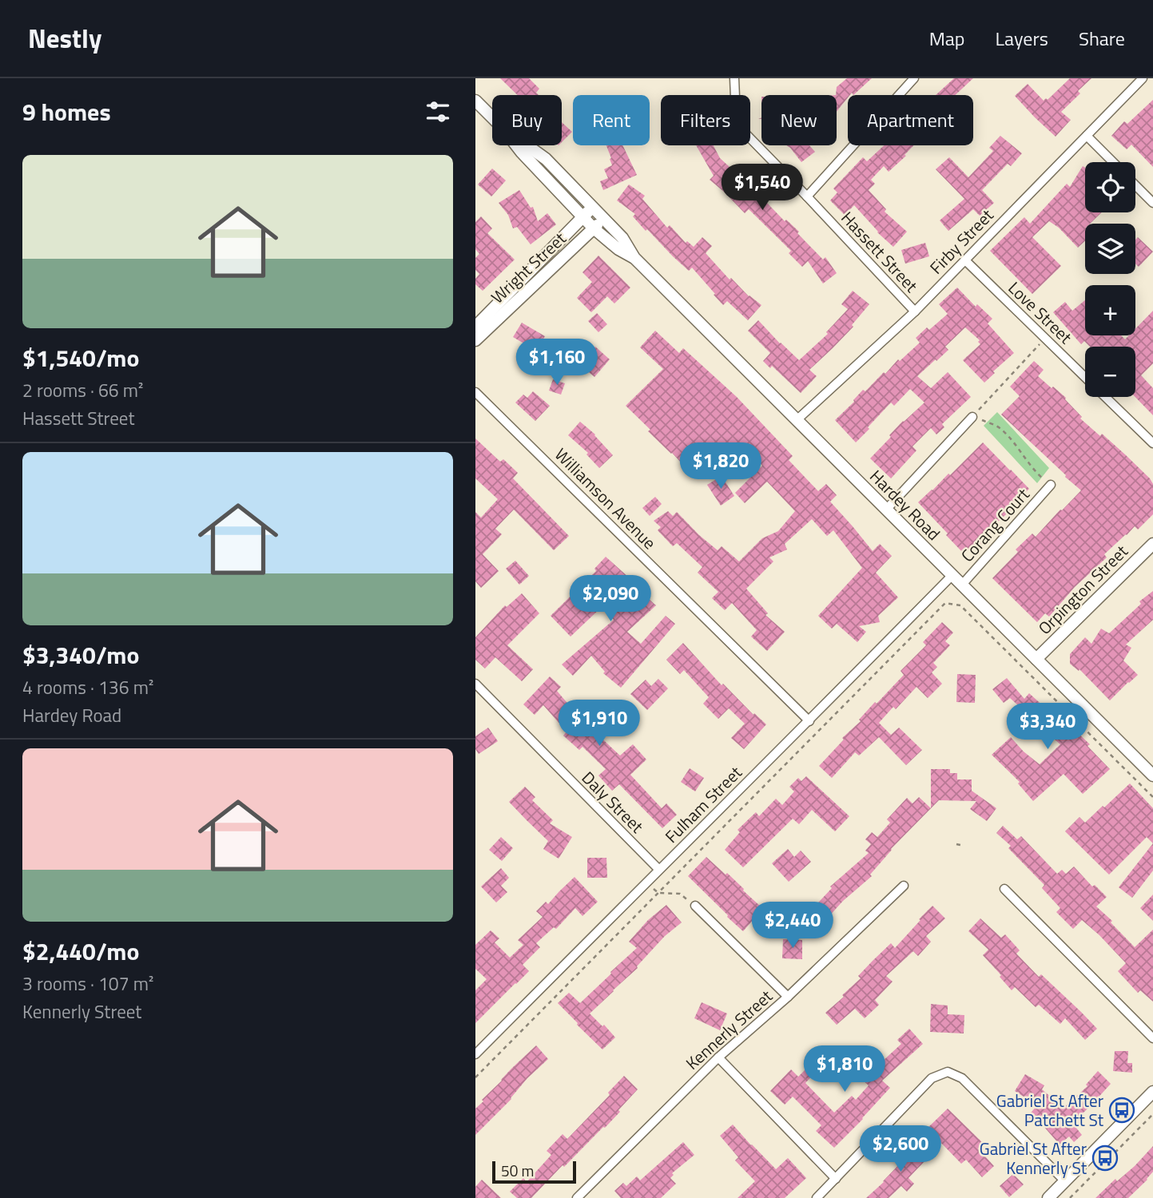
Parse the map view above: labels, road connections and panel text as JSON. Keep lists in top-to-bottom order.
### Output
{
  "streets": {
    "street": [
      "Firby Street",
      "Hassett Street",
      "Wright Street",
      "Love Street",
      "Williamson Avenue",
      "Hardey Road",
      "Corang Court",
      "Orpington Street",
      "Daly Street",
      "Fulham Street",
      "Kennerly Street"
    ]
  },
  "crossings": [
    ["Firby Street", "Hassett Street"],
    ["Firby Street", "Love Street"],
    ["Firby Street", "Hardey Road"],
    ["Wright Street", "Hardey Road"],
    ["Williamson Avenue", "Fulham Street"],
    ["Hardey Road", "Corang Court"],
    ["Hardey Road", "Orpington Street"],
    ["Hardey Road", "Fulham Street"],
    ["Daly Street", "Fulham Street"]
  ],
  "places": {
    "bus stop": ["Gabriel St After Patchett St", "Gabriel St After Kennerly St"]
  },
  "scale_bar": "50 m",
  "page": {
    "header": "Nestly",
    "nav": ["Map", "Layers", "Share"],
    "heading": "9 homes",
    "chip": [
      "Buy",
      "Rent",
      "Filters",
      "New",
      "Apartment"
    ],
    "list": [
      {
        "name": "$1,540/mo",
        "note": "2 rooms · 66 m² · Hassett Street"
      },
      {
        "name": "$3,340/mo",
        "note": "4 rooms · 136 m² · Hardey Road"
      },
      {
        "name": "$2,440/mo",
        "note": "3 rooms · 107 m² · Kennerly Street"
      }
    ],
    "map_buttons": ["+", "−"],
    "price": [
      "$1,540",
      "$1,160",
      "$1,820",
      "$2,090",
      "$1,910",
      "$3,340",
      "$2,440",
      "$1,810",
      "$2,600"
    ],
    "scale": "50 m"
  }
}
